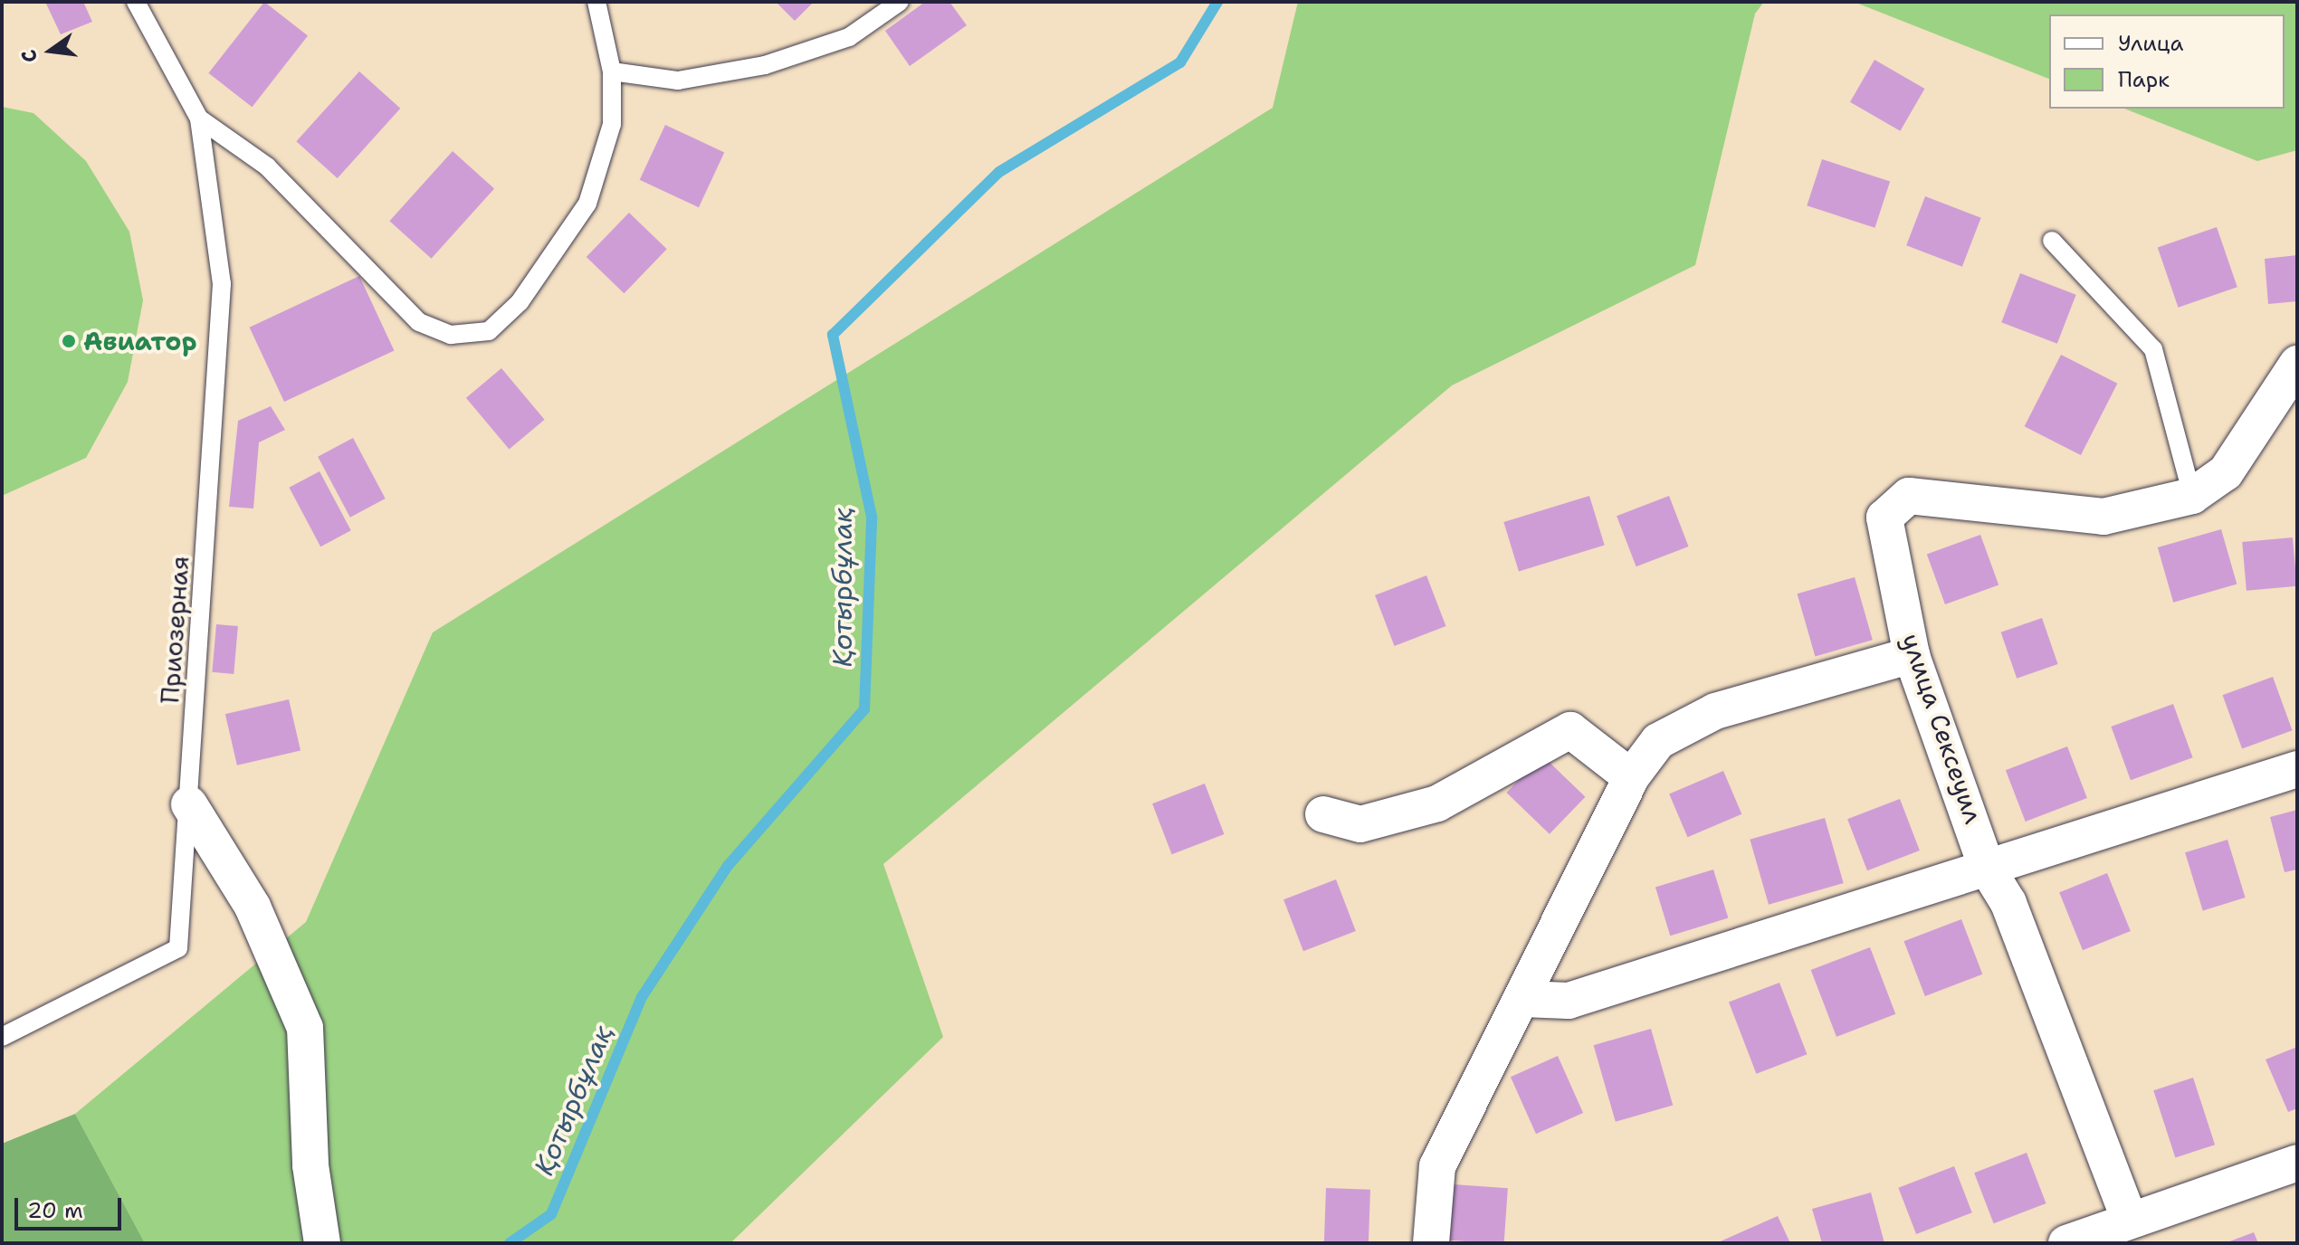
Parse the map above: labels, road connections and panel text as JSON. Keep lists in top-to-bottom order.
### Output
{
  "streets": {
    "street": ["улица Сексеуил"],
    "lane": ["Приозерная"]
  },
  "water": ["Қотырбұлақ"],
  "places": ["Авиатор"],
  "legend": ["Улица", "Парк"],
  "scale_bar": "20 m",
  "north": "left"
}
